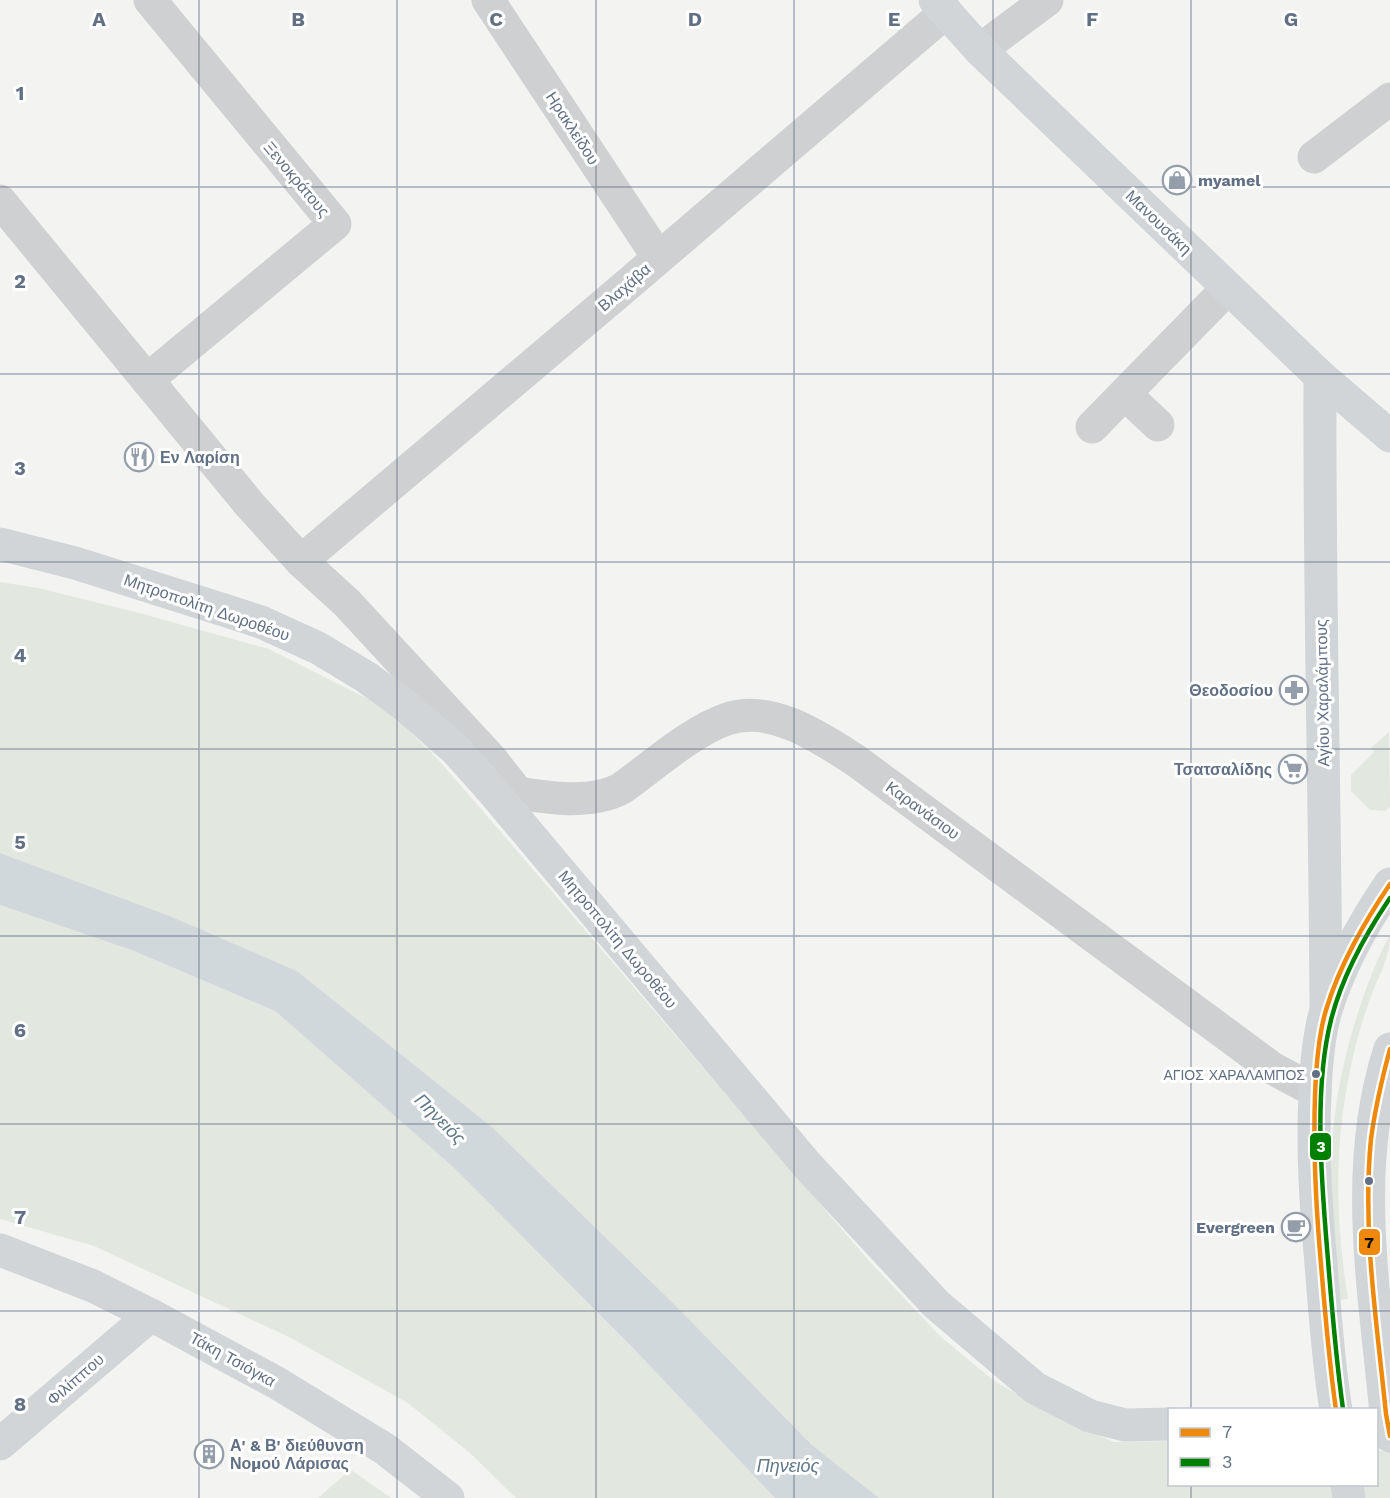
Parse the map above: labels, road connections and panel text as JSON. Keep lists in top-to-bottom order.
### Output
{
  "streets": {
    "street": [
      "Ηρακλείδου",
      "Ξενοκράτους",
      "Μανουσάκη",
      "Βλαχάβα",
      "Μητροπολίτη Δωροθέου",
      "Αγίου Χαραλάμπους",
      "Καρανάσιου",
      "Τάκη Τσιόγκα",
      "Φιλίππου"
    ]
  },
  "crossings": [
    ["Ηρακλείδου", "Βλαχάβα"],
    ["Ξενοκράτους", "Μητροπολίτη Δωροθέου"],
    ["Μανουσάκη", "Βλαχάβα"],
    ["Μανουσάκη", "Αγίου Χαραλάμπους"],
    ["Βλαχάβα", "Μητροπολίτη Δωροθέου"],
    ["Μητροπολίτη Δωροθέου", "Καρανάσιου"],
    ["Τάκη Τσιόγκα", "Φιλίππου"]
  ],
  "water": ["Πηνειός"],
  "places": {
    "shop": ["myamel"],
    "restaurant": ["Εν Λαρίση"],
    "pharmacy": ["Θεοδοσίου"],
    "supermarket": ["Τσατσαλίδης"],
    "other": ["ΑΓΙΟΣ ΧΑΡΑΛΑΜΠΟΣ"],
    "cafe": ["Evergreen"],
    "building": ["Α' & Β' διεύθυνση Νομού Λάρισας"]
  },
  "lines": ["transit line 7", "transit line 3"],
  "legend": ["7", "3"],
  "grid": {
    "columns": [
      "A",
      "B",
      "C",
      "D",
      "E",
      "F",
      "G"
    ],
    "rows": [
      "1",
      "2",
      "3",
      "4",
      "5",
      "6",
      "7",
      "8"
    ]
  }
}
